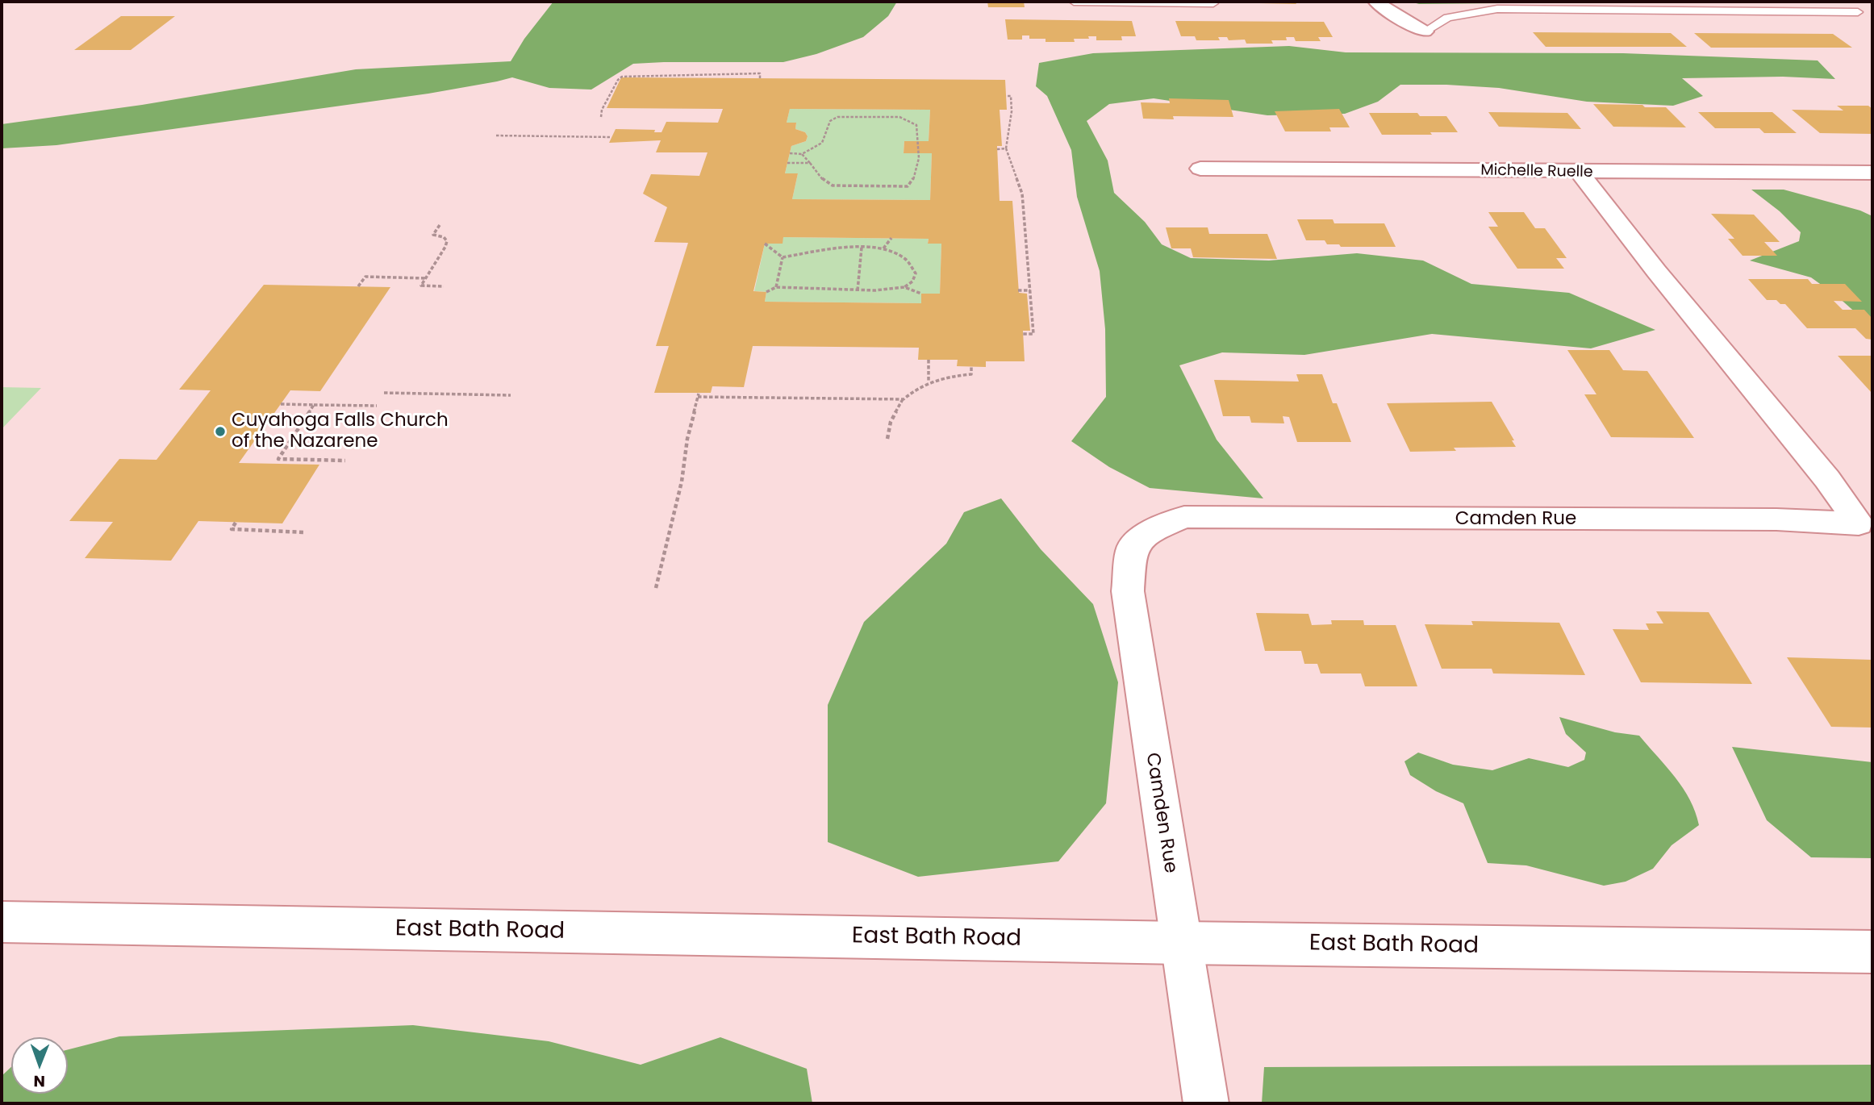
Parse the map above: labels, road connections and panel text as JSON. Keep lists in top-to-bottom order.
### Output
{
  "streets": {
    "street": ["Michelle Ruelle", "Camden Rue", "East Bath Road"]
  },
  "crossings": [
    ["Michelle Ruelle", "Camden Rue"],
    ["Camden Rue", "East Bath Road"]
  ],
  "places": ["Cuyahoga Falls Church of the Nazarene"],
  "north": "bottom"
}
